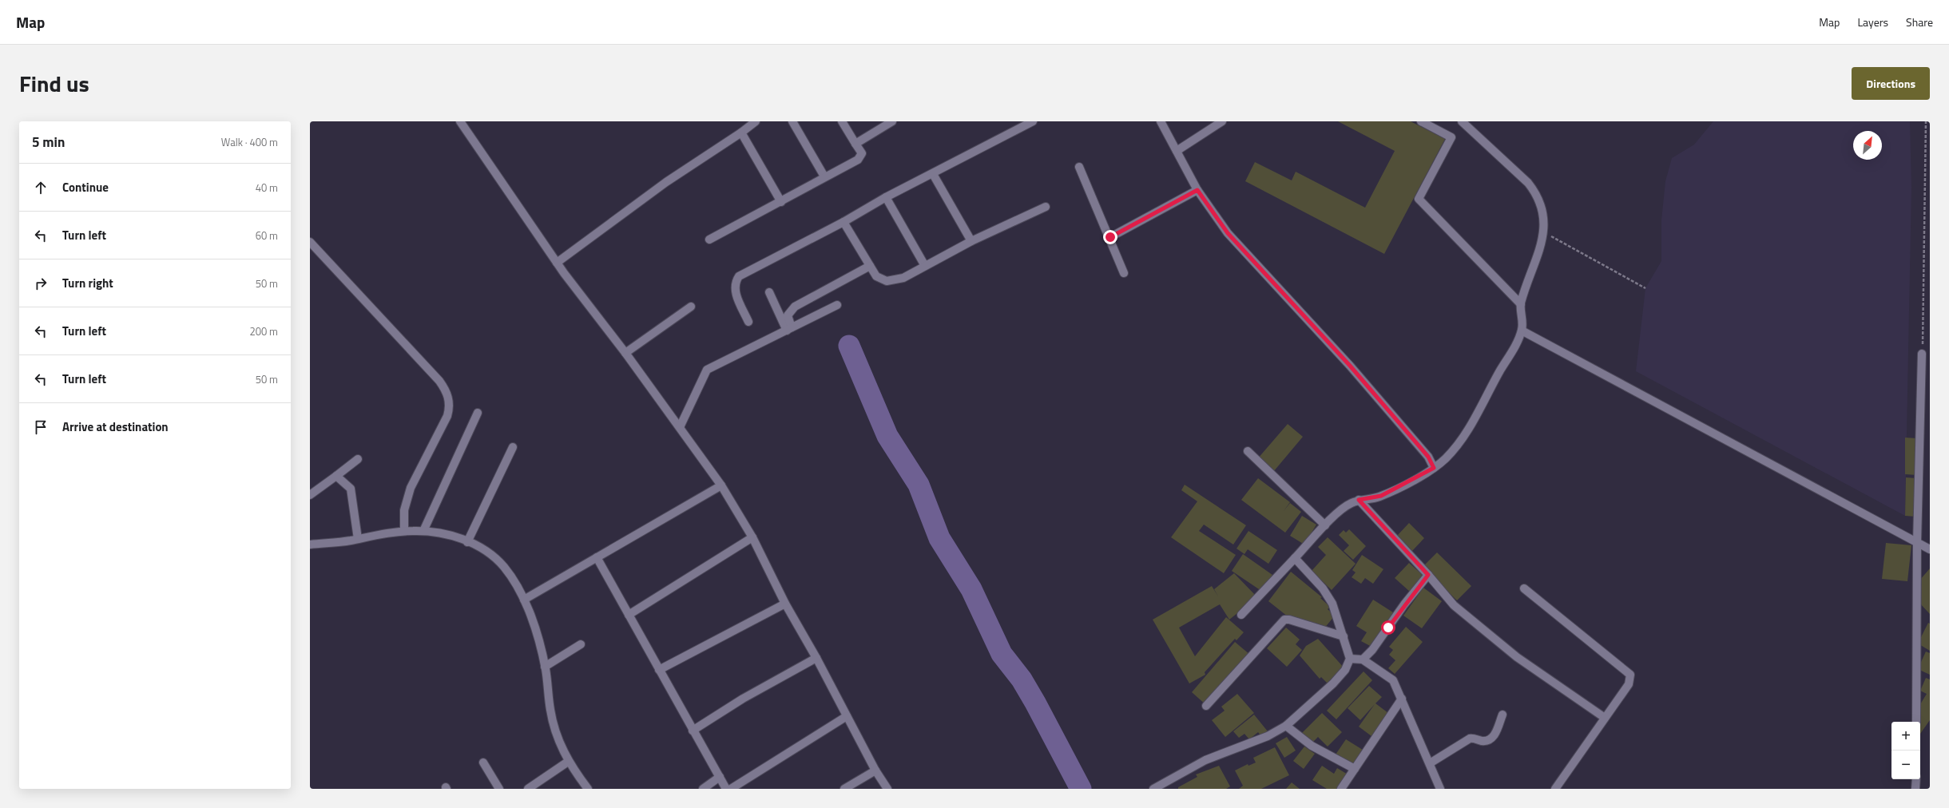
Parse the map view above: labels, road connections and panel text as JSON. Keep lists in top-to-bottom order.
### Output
{
  "north": "top right",
  "page": {
    "header": "Map",
    "nav": ["Map", "Layers", "Share"],
    "title": "Find us",
    "buttons": "Directions",
    "heading": ["5 min", "Walk · 400 m"],
    "list": [
      ["Continue", "40 m"],
      ["Turn left", "60 m"],
      ["Turn right", "50 m"],
      ["Turn left", "200 m"],
      ["Turn left", "50 m"],
      "Arrive at destination"
    ],
    "map_buttons": ["+", "−"]
  }
}
